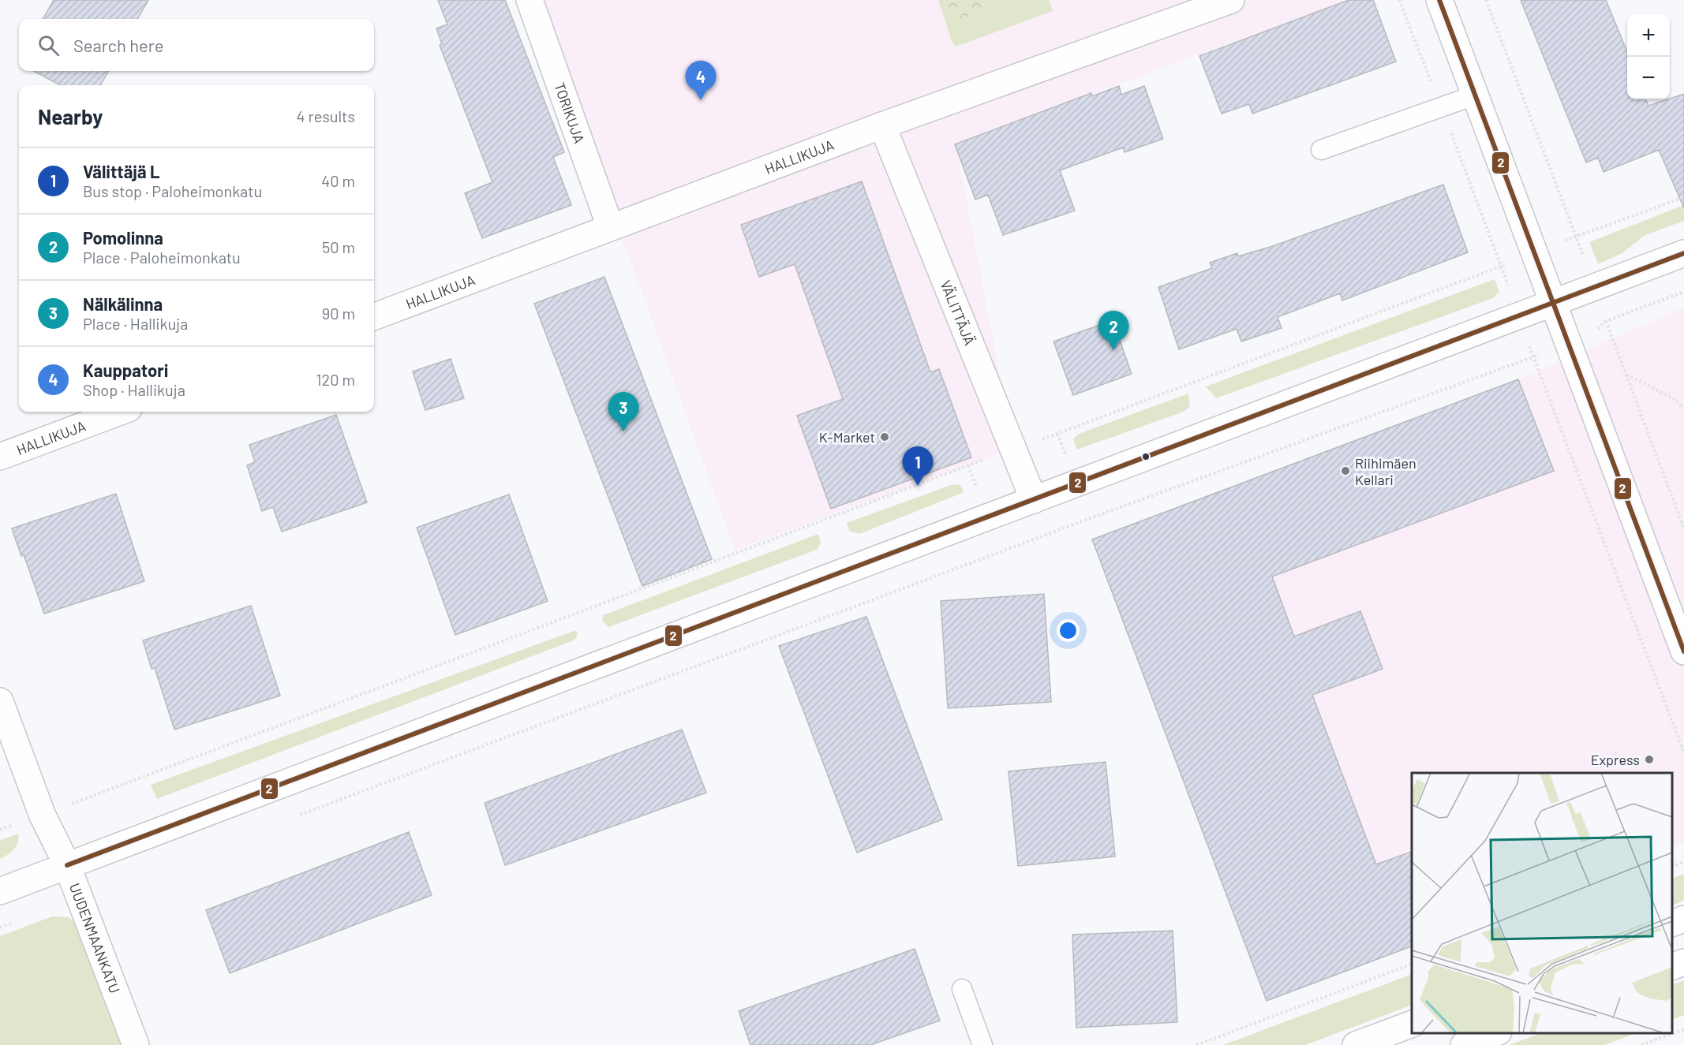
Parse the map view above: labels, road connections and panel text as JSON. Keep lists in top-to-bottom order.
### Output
{
  "streets": {
    "street": [
      "TORIKUJA",
      "HALLIKUJA",
      "VÄLITTÄJÄ",
      "UUDENMAANKATU"
    ]
  },
  "crossings": [
    ["TORIKUJA", "HALLIKUJA"],
    ["HALLIKUJA", "VÄLITTÄJÄ"]
  ],
  "places": ["K-Market", "Riihimäen Kellari", "Express"],
  "lines": ["transit line 2"],
  "page": {
    "map_buttons": ["+", "−"],
    "search": "Search here",
    "pins": [
      "4",
      "2",
      "3",
      "1"
    ],
    "heading": ["Nearby", "4 results"],
    "list": [
      {
        "mark": "1",
        "name": "Välittäjä L",
        "note": "Bus stop · Paloheimonkatu",
        "value": "40 m"
      },
      {
        "mark": "2",
        "name": "Pomolinna",
        "note": "Place · Paloheimonkatu",
        "value": "50 m"
      },
      {
        "mark": "3",
        "name": "Nälkälinna",
        "note": "Place · Hallikuja",
        "value": "90 m"
      },
      {
        "mark": "4",
        "name": "Kauppatori",
        "note": "Shop · Hallikuja",
        "value": "120 m"
      }
    ]
  }
}
